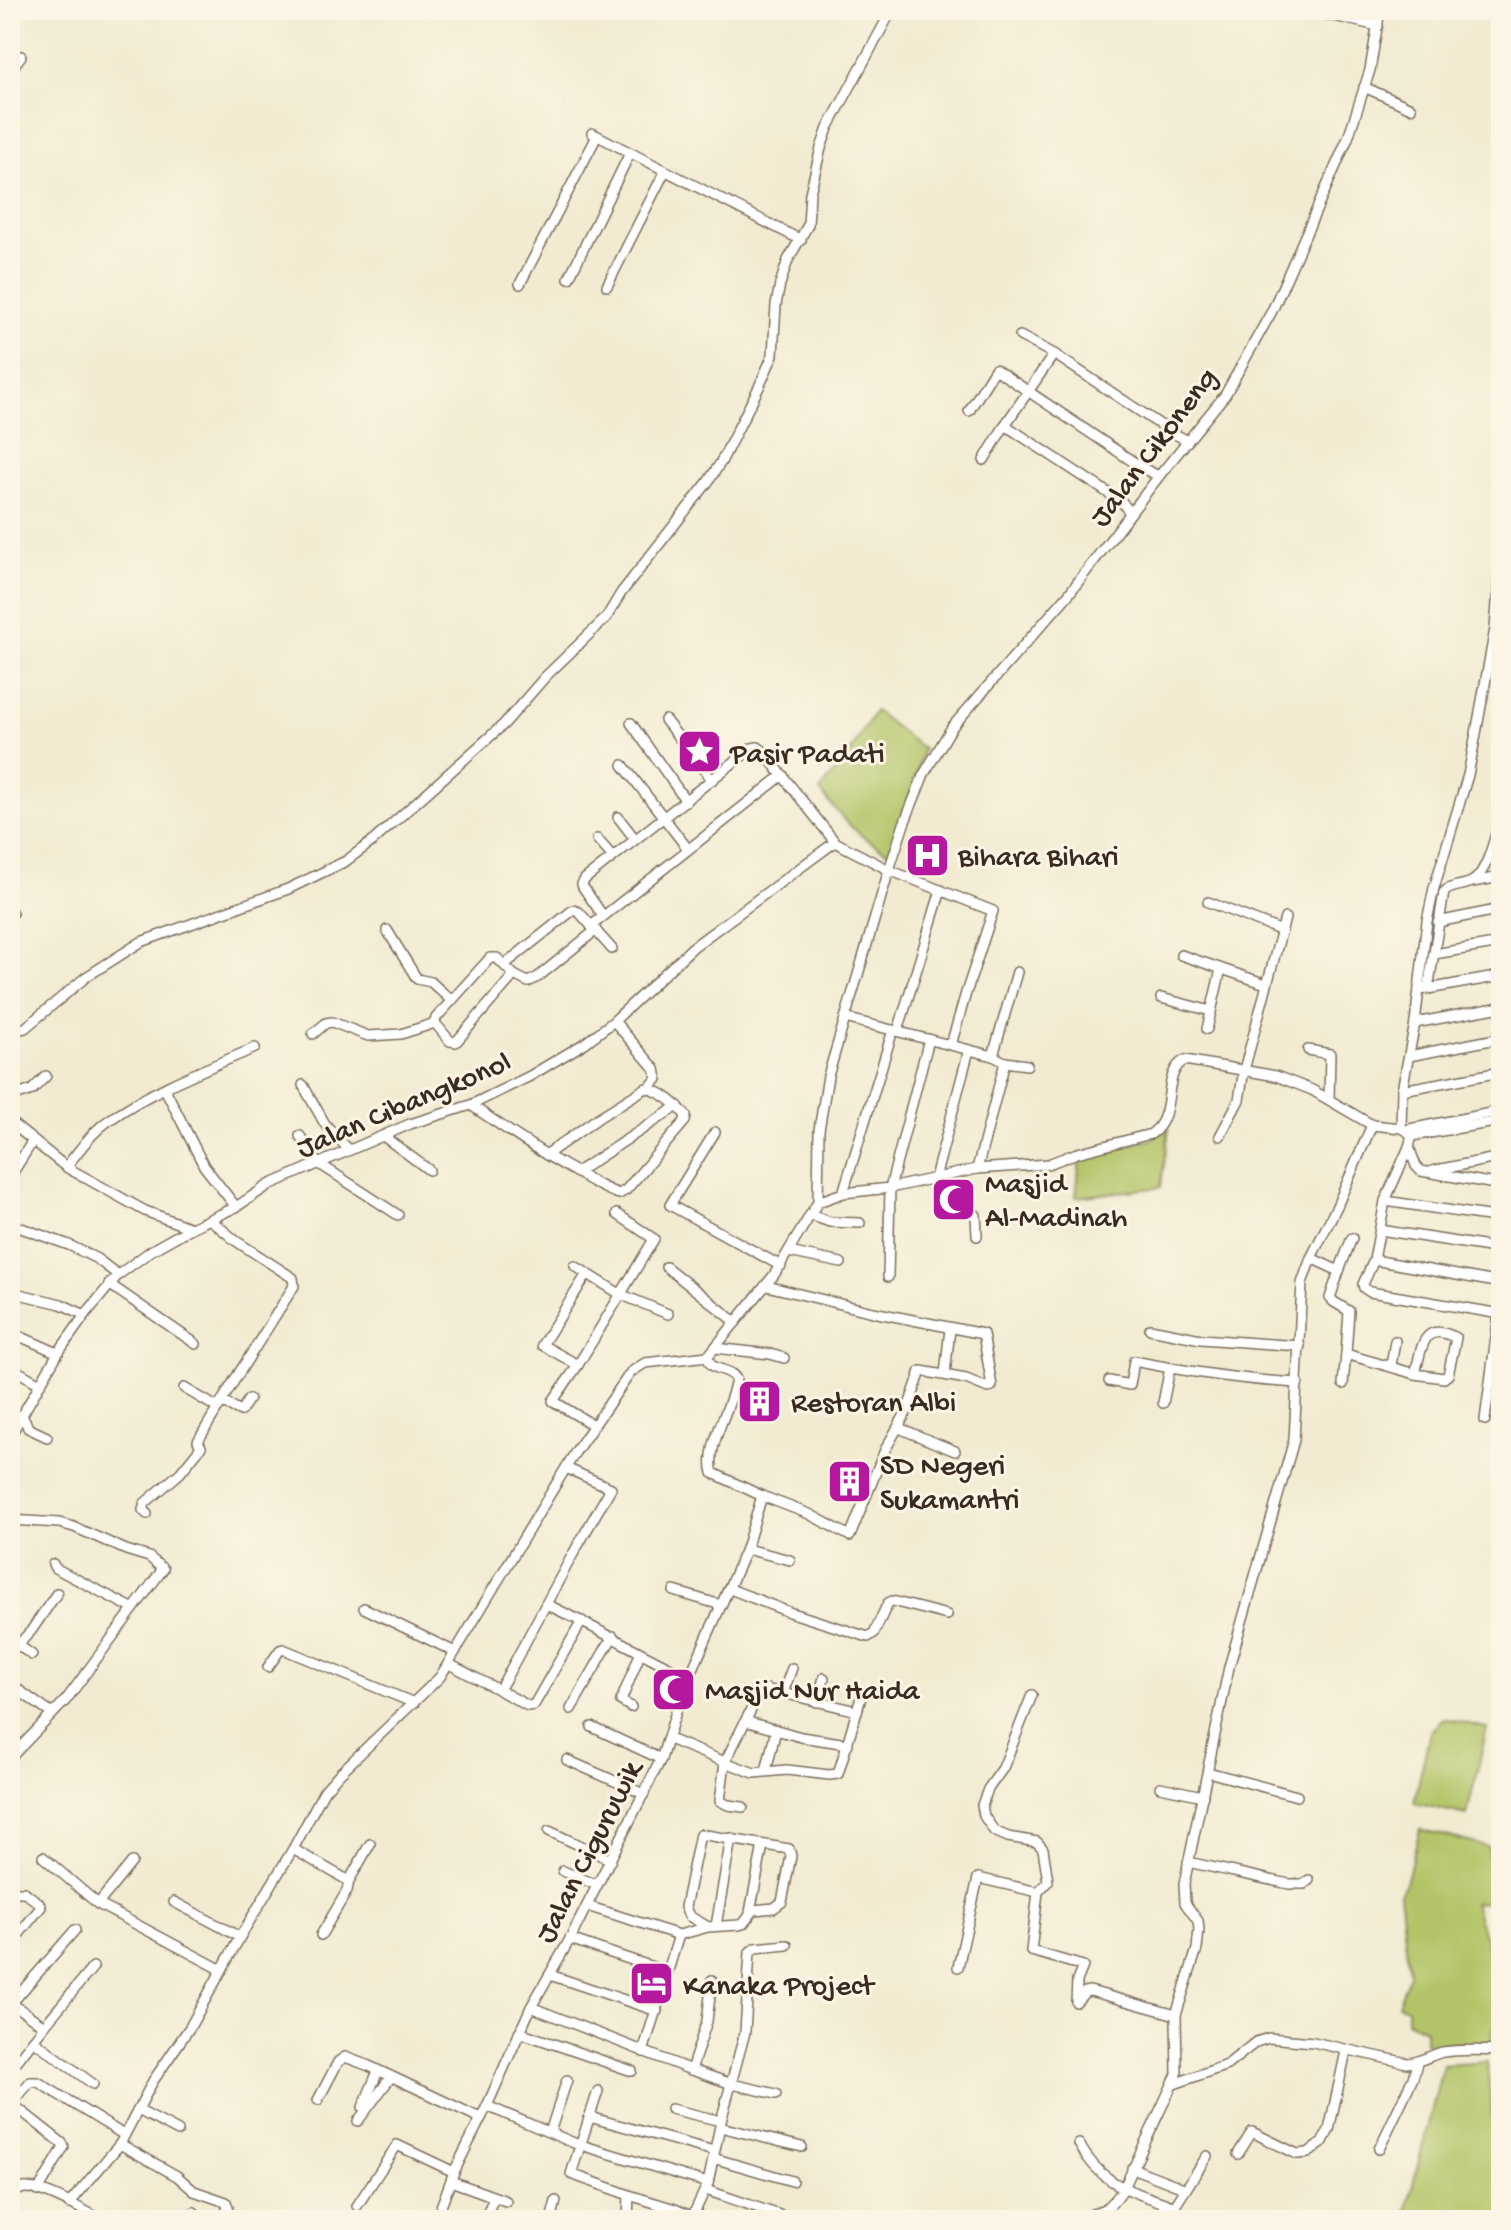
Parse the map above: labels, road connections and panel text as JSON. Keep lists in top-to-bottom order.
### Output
{
  "streets": {
    "street": ["Jalan Cikoneng", "Jalan Cibangkonol", "Jalan Ciguruwik"]
  },
  "places": {
    "place": ["Pasir Padati"],
    "hospital": ["Bihara Bihari"],
    "mosque": ["Masjid Al-Madinah", "Masjid Nur Haida"],
    "building": ["Restoran Albi", "SD Negeri Sukamantri"],
    "hotel": ["Kanaka Project"]
  }
}
